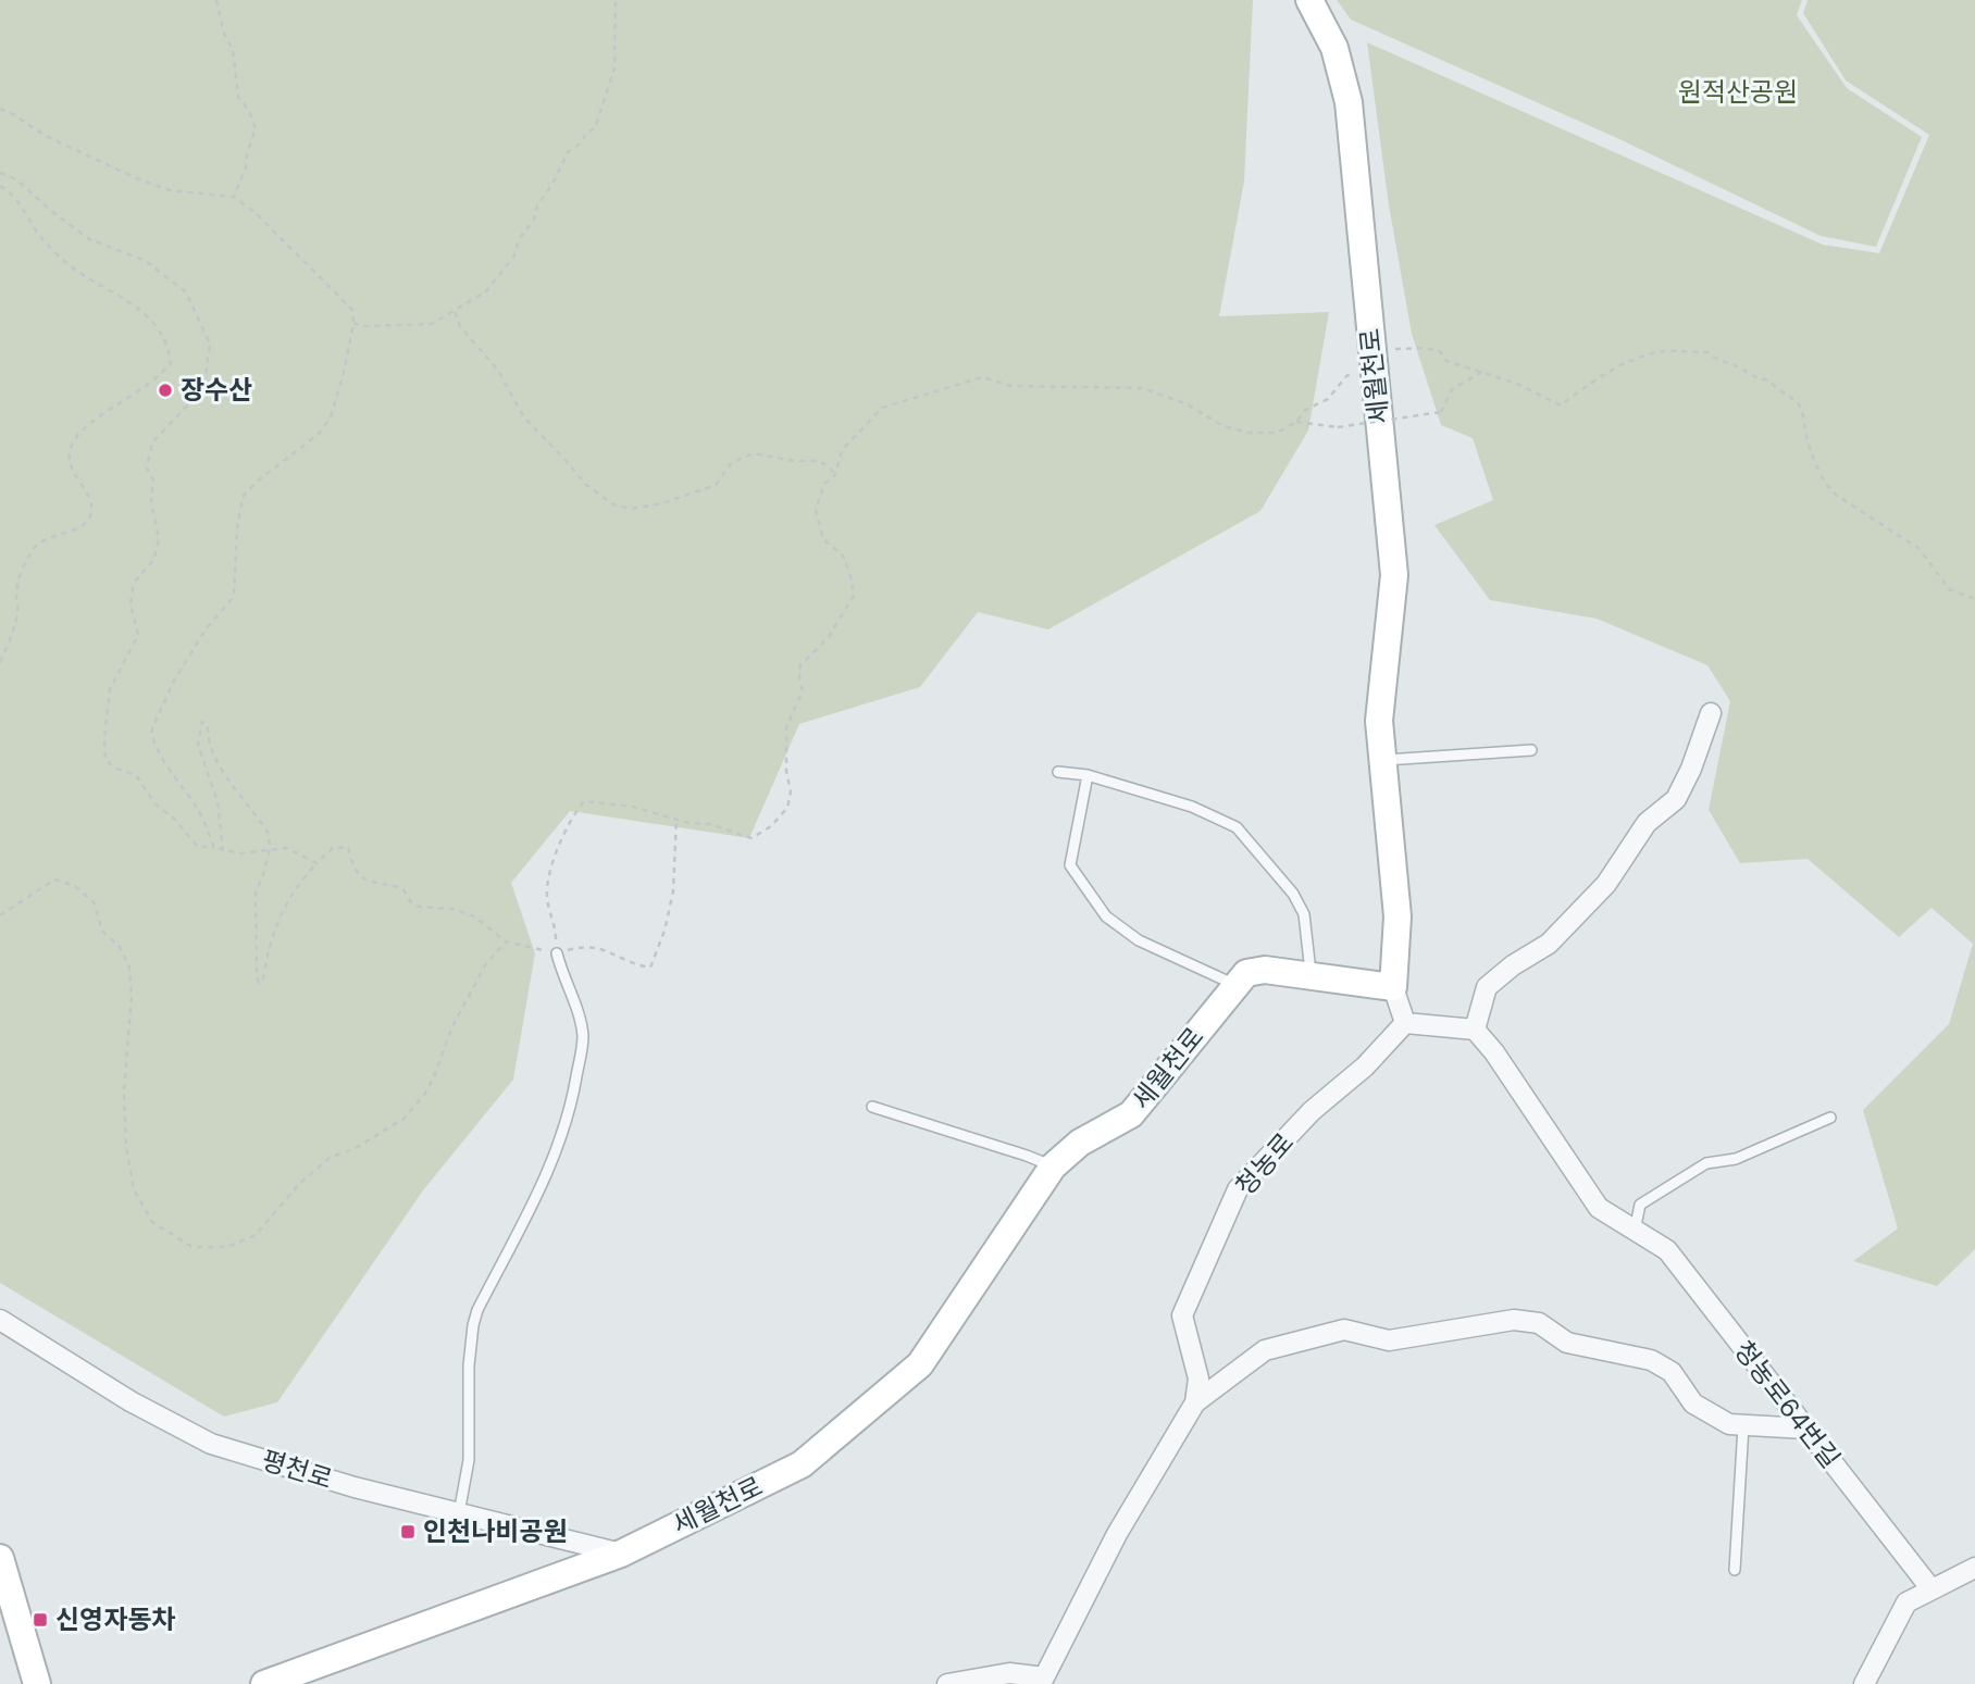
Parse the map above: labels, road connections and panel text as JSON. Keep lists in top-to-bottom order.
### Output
{
  "streets": {
    "street": [
      "세월천로",
      "청농로",
      "청농로64번길",
      "평천로"
    ]
  },
  "crossings": [
    ["세월천로", "청농로"],
    ["세월천로", "평천로"]
  ],
  "parks": ["원적산공원"],
  "places": {
    "other": ["장수산"],
    "transit": ["인천나비공원", "신영자동차"]
  }
}
